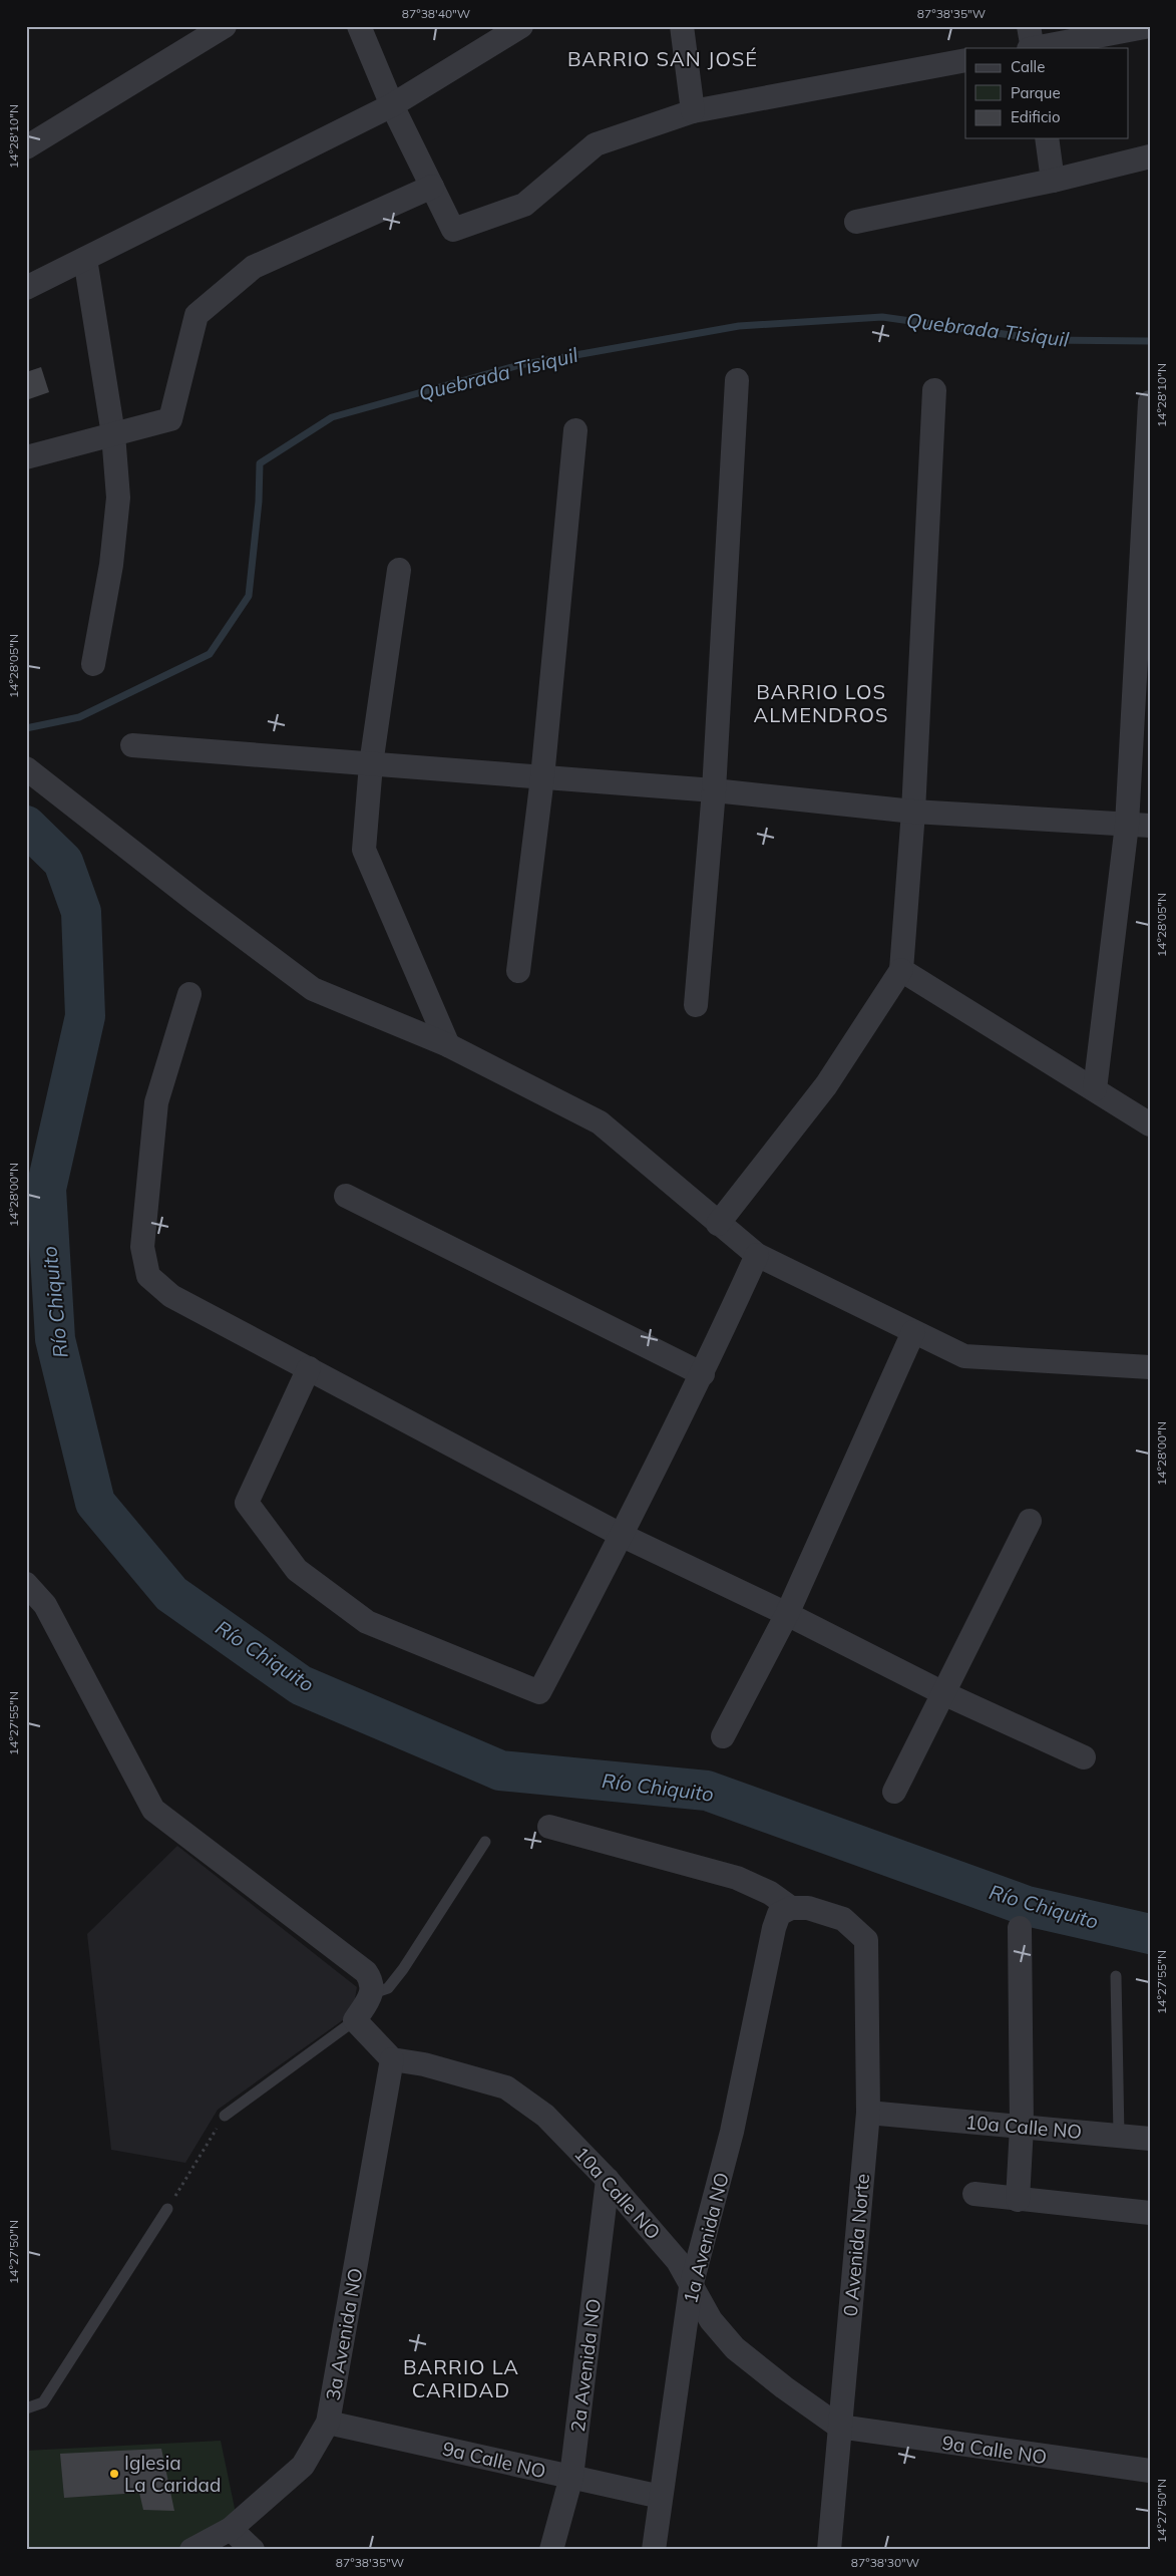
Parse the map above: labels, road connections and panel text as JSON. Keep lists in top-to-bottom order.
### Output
{
  "streets": {
    "street": [
      "10a Calle NO",
      "1a Avenida NO",
      "0 Avenida Norte",
      "3a Avenida NO",
      "2a Avenida NO",
      "9a Calle NO"
    ]
  },
  "crossings": [
    ["10a Calle NO", "1a Avenida NO"],
    ["10a Calle NO", "0 Avenida Norte"],
    ["10a Calle NO", "3a Avenida NO"],
    ["10a Calle NO", "2a Avenida NO"],
    ["10a Calle NO", "9a Calle NO"],
    ["1a Avenida NO", "0 Avenida Norte"],
    ["1a Avenida NO", "9a Calle NO"],
    ["0 Avenida Norte", "9a Calle NO"],
    ["3a Avenida NO", "9a Calle NO"],
    ["2a Avenida NO", "9a Calle NO"]
  ],
  "districts": ["BARRIO SAN JOSÉ", "BARRIO LOS ALMENDROS", "BARRIO LA CARIDAD"],
  "water": ["Quebrada Tisiquil", "Río Chiquito"],
  "places": ["Iglesia La Caridad"],
  "legend": ["Calle", "Parque", "Edificio"],
  "coordinates": [
    "87°38'40\"W",
    "87°38'35\"W",
    "14°28'10\"N",
    "14°28'05\"N",
    "14°28'00\"N",
    "14°27'55\"N",
    "14°27'50\"N",
    "87°38'30\"W"
  ]
}
